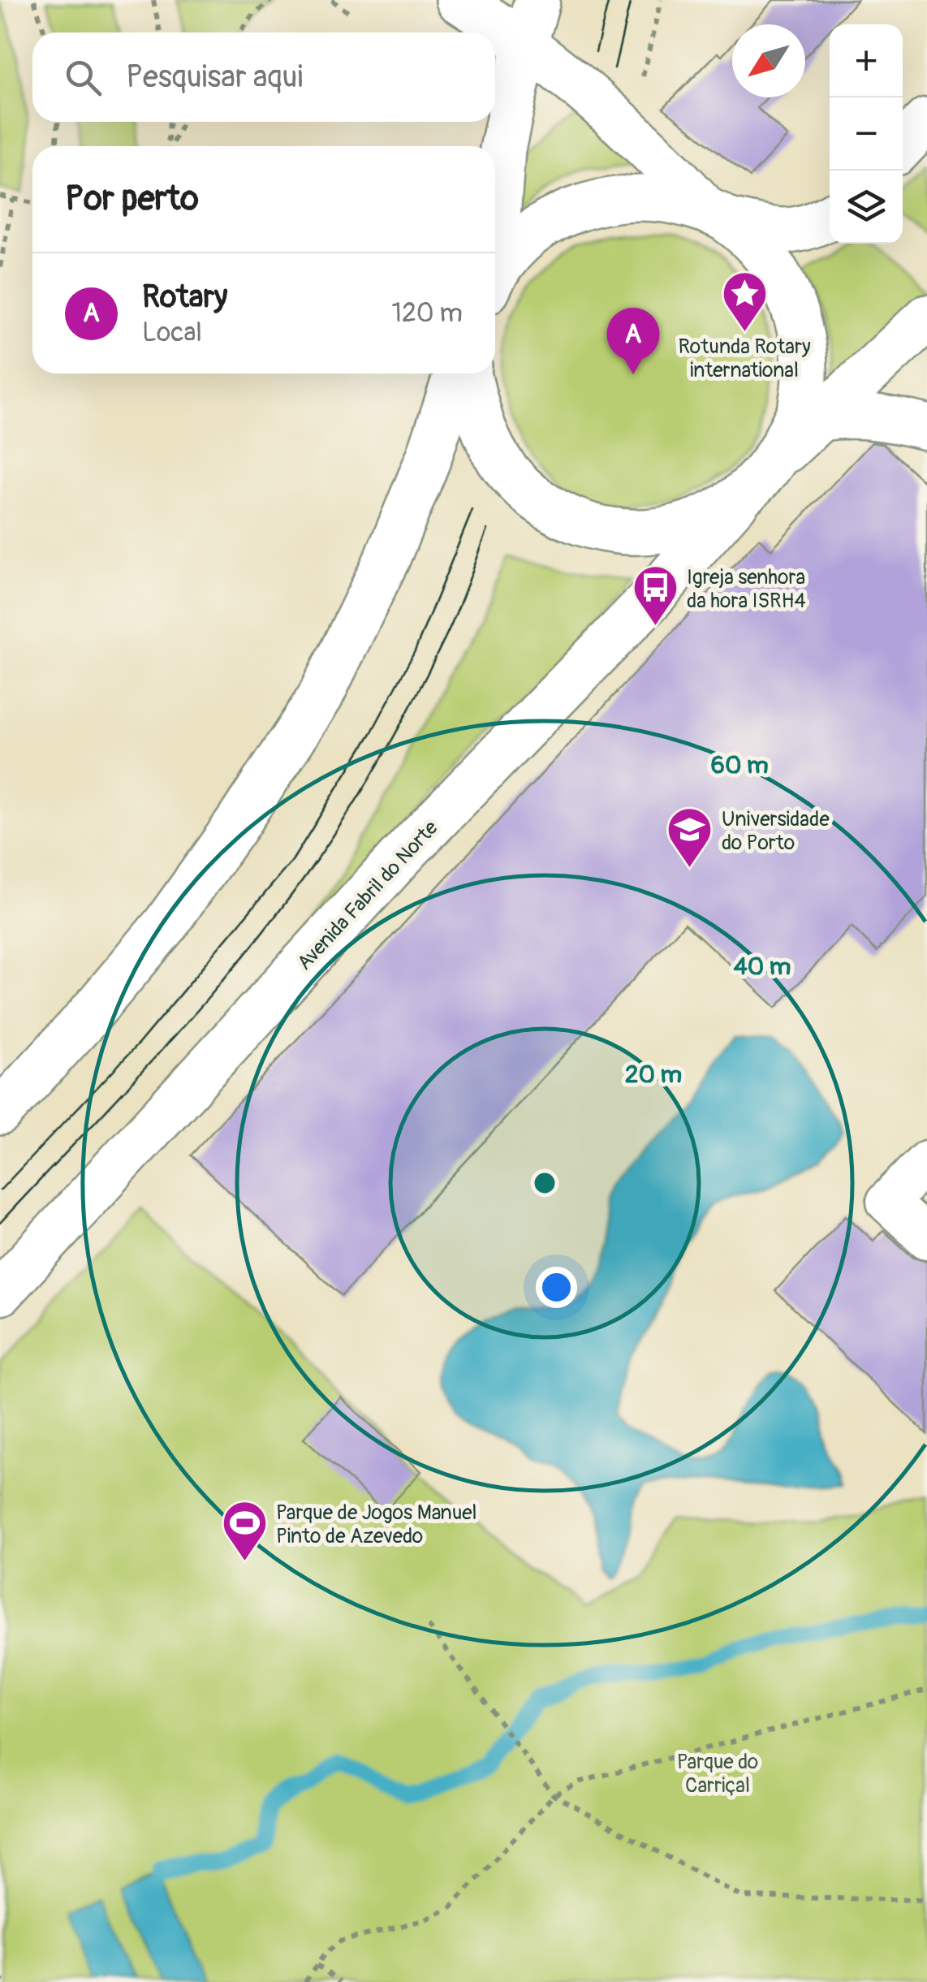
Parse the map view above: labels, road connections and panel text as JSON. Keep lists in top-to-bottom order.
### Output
{
  "streets": {
    "main road": ["Avenida Fabril do Norte"]
  },
  "parks": ["Parque do Carriçal"],
  "places": {
    "place": ["Rotunda Rotary international"],
    "bus stop": ["Igreja senhora da hora ISRH4"],
    "school or university": ["Universidade do Porto"],
    "sports": ["Parque de Jogos Manuel Pinto de Azevedo"]
  },
  "north": "bottom left",
  "page": {
    "map_buttons": ["+", "−"],
    "search": "Pesquisar aqui",
    "heading": "Por perto",
    "list": [
      {
        "mark": "A",
        "name": "Rotary",
        "note": "Local",
        "value": "120 m"
      }
    ],
    "pins": "A"
  },
  "rings": ["60 m", "40 m", "20 m"]
}
